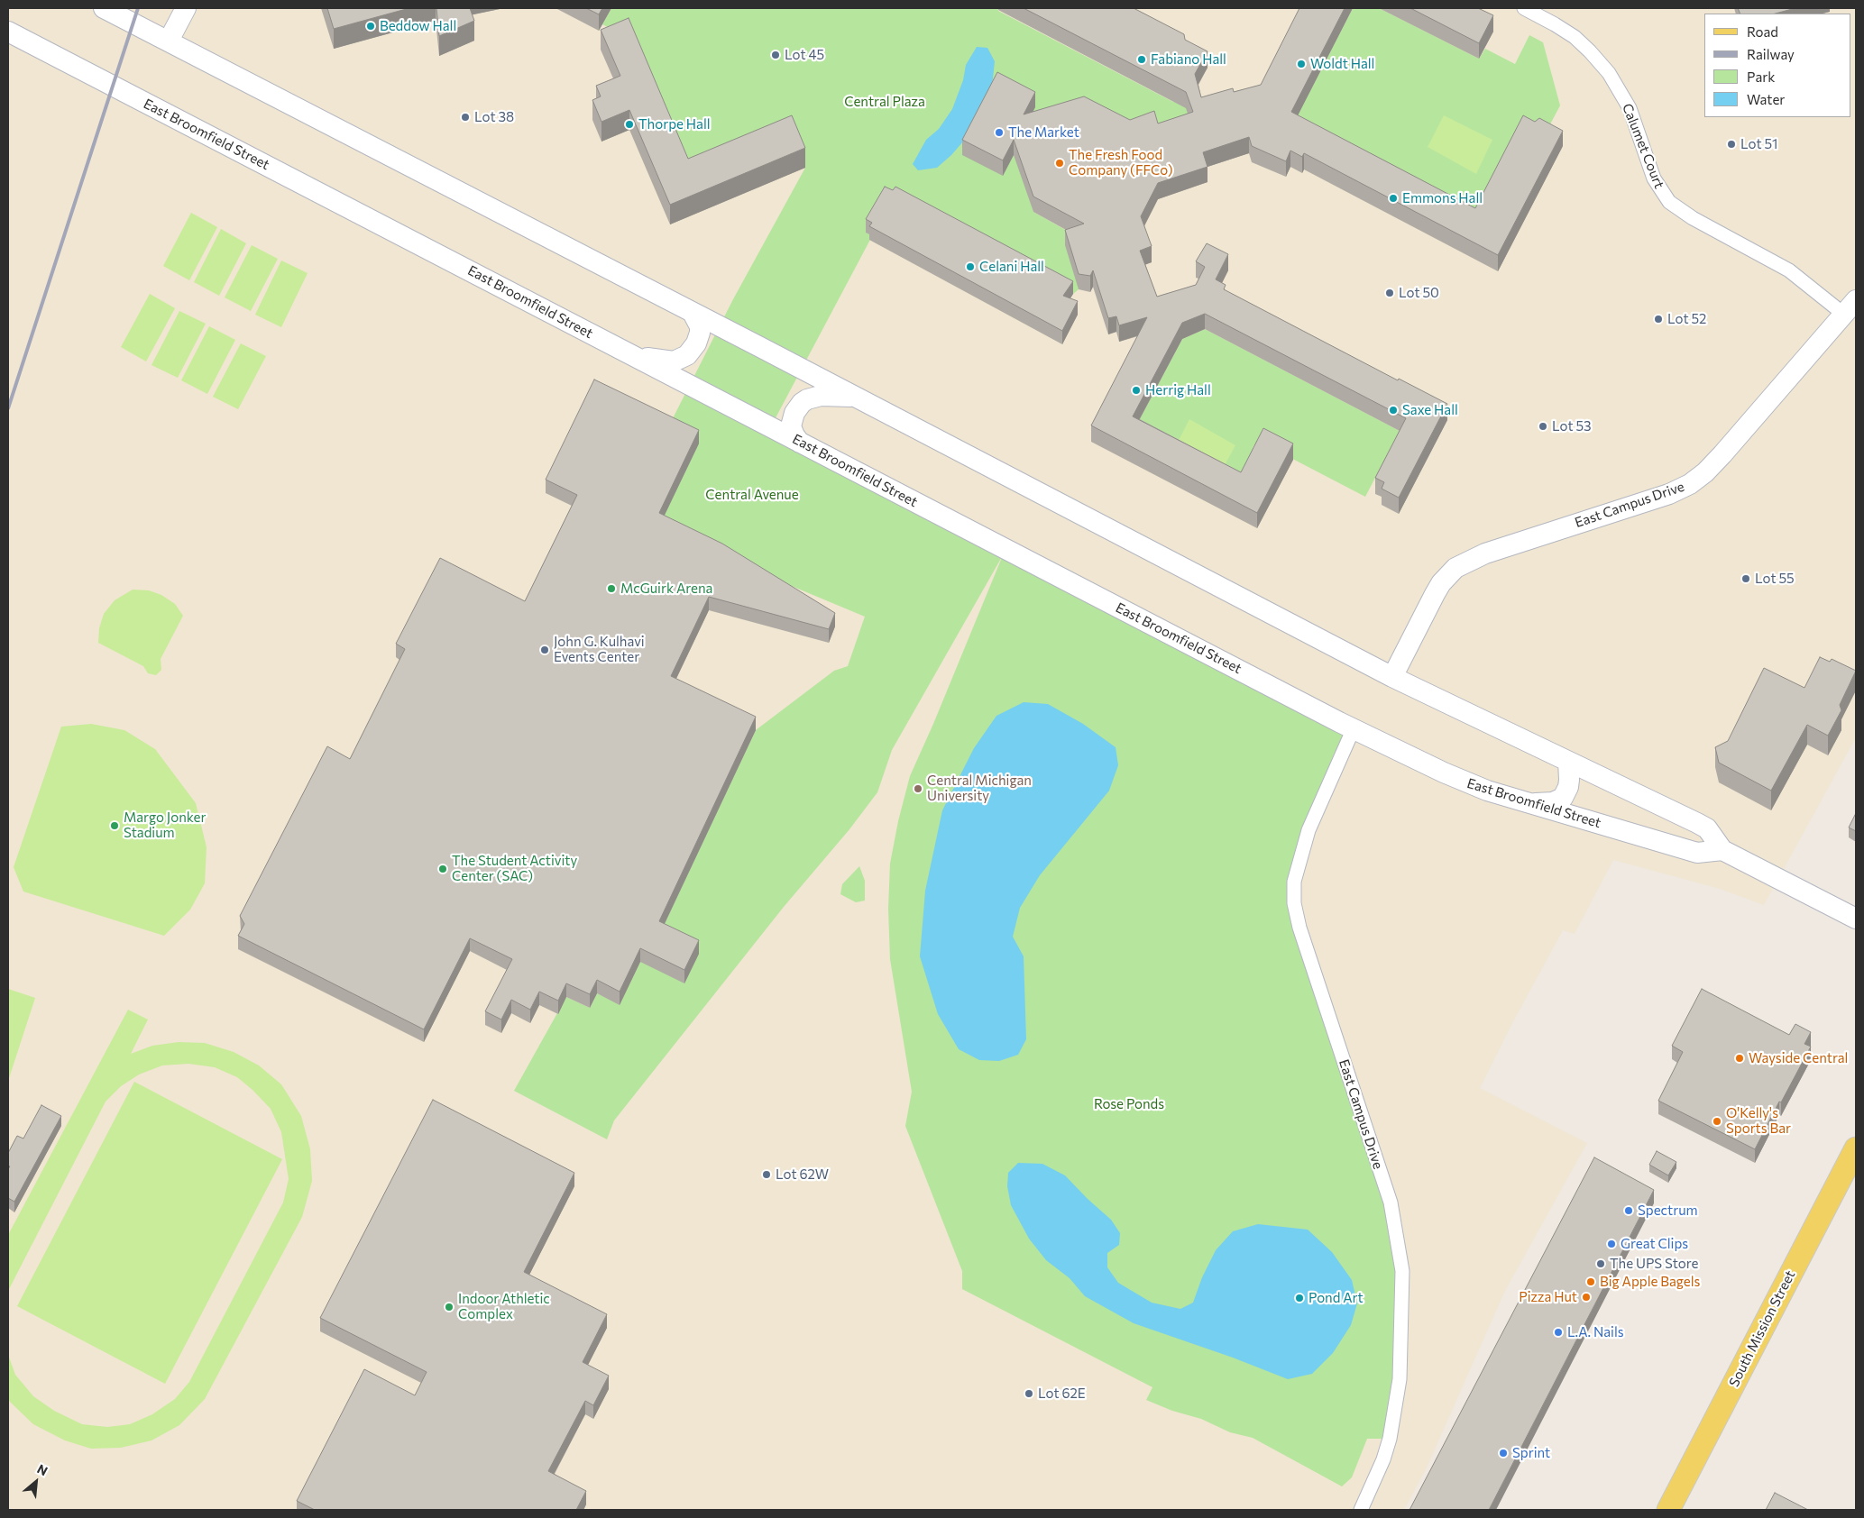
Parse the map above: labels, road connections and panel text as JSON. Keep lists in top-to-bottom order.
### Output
{
  "streets": {
    "main road": ["East Broomfield Street", "East Campus Drive", "South Mission Street"],
    "street": ["Calumet Court"]
  },
  "crossings": [
    ["East Broomfield Street", "East Campus Drive"],
    ["Calumet Court", "East Campus Drive"]
  ],
  "parks": ["Central Plaza", "Central Avenue", "Rose Ponds"],
  "places": [
    "Beddow Hall",
    "Lot 45",
    "Fabiano Hall",
    "Woldt Hall",
    "Lot 38",
    "Thorpe Hall",
    "The Market",
    "Lot 51",
    "The Fresh Food Company (FFCo)",
    "Emmons Hall",
    "Celani Hall",
    "Lot 50",
    "Lot 52",
    "Herrig Hall",
    "Saxe Hall",
    "Lot 53",
    "Lot 55",
    "McGuirk Arena",
    "John G. Kulhavi Events Center",
    "Central Michigan University",
    "Margo Jonker Stadium",
    "The Student Activity Center (SAC)",
    "Wayside Central",
    "O'Kelly's Sports Bar",
    "Lot 62W",
    "Spectrum",
    "Great Clips",
    "The UPS Store",
    "Big Apple Bagels",
    "Pizza Hut",
    "Pond Art",
    "Indoor Athletic Complex",
    "L.A. Nails",
    "Lot 62E",
    "Sprint"
  ],
  "legend": [
    "Road",
    "Railway",
    "Park",
    "Water"
  ],
  "north": "top right"
}
